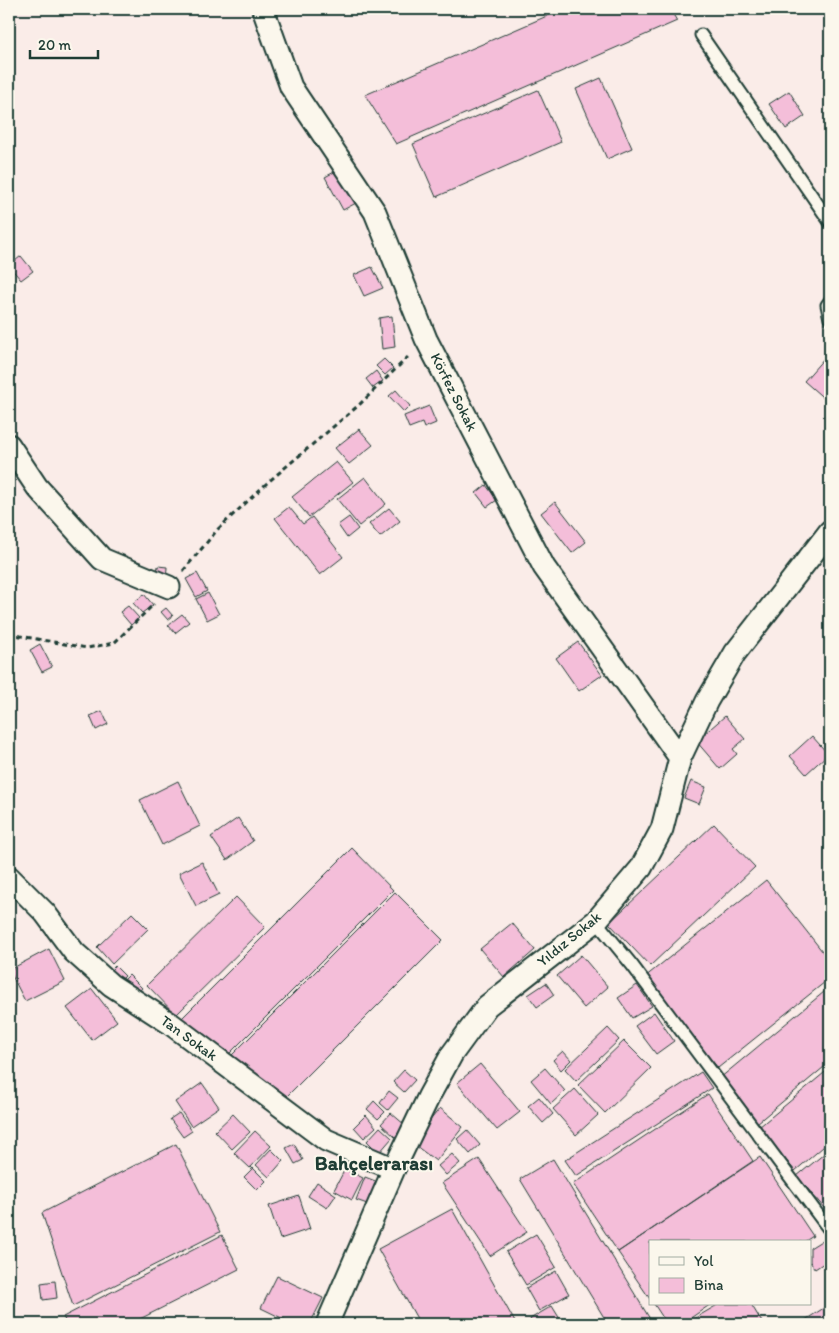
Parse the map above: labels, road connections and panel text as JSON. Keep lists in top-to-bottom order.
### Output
{
  "streets": {
    "street": ["Körfez Sokak", "Yıldız Sokak", "Tan Sokak"]
  },
  "crossings": [
    ["Körfez Sokak", "Yıldız Sokak"],
    ["Yıldız Sokak", "Tan Sokak"]
  ],
  "districts": ["Bahçelerarası"],
  "legend": ["Yol", "Bina"],
  "scale_bar": "20 m"
}
